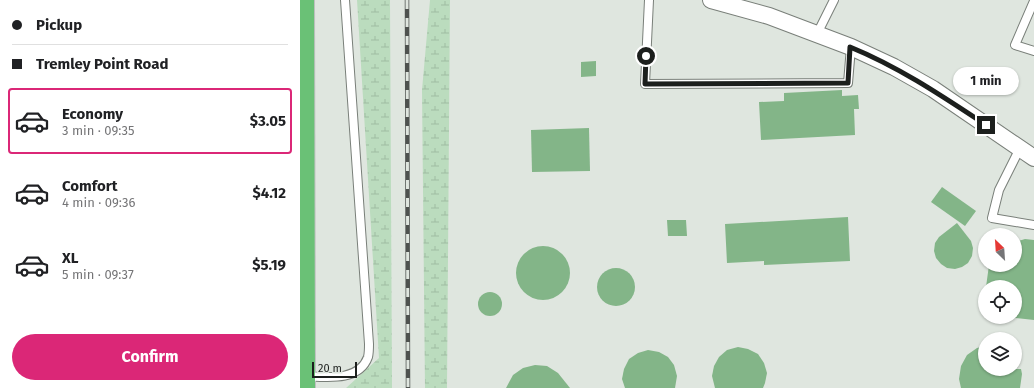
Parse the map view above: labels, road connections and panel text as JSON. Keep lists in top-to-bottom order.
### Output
{
  "scale_bar": "20 m",
  "north": "top left",
  "page": {
    "banner": ["Pickup", "Tremley Point Road"],
    "bubble": "1 min",
    "list": [
      {
        "name": "Economy",
        "note": "3 min · 09:35",
        "value": "$3.05"
      },
      {
        "name": "Comfort",
        "note": "4 min · 09:36",
        "value": "$4.12"
      },
      {
        "name": "XL",
        "note": "5 min · 09:37",
        "value": "$5.19"
      }
    ],
    "buttons": "Confirm",
    "scale": "20 m"
  }
}
